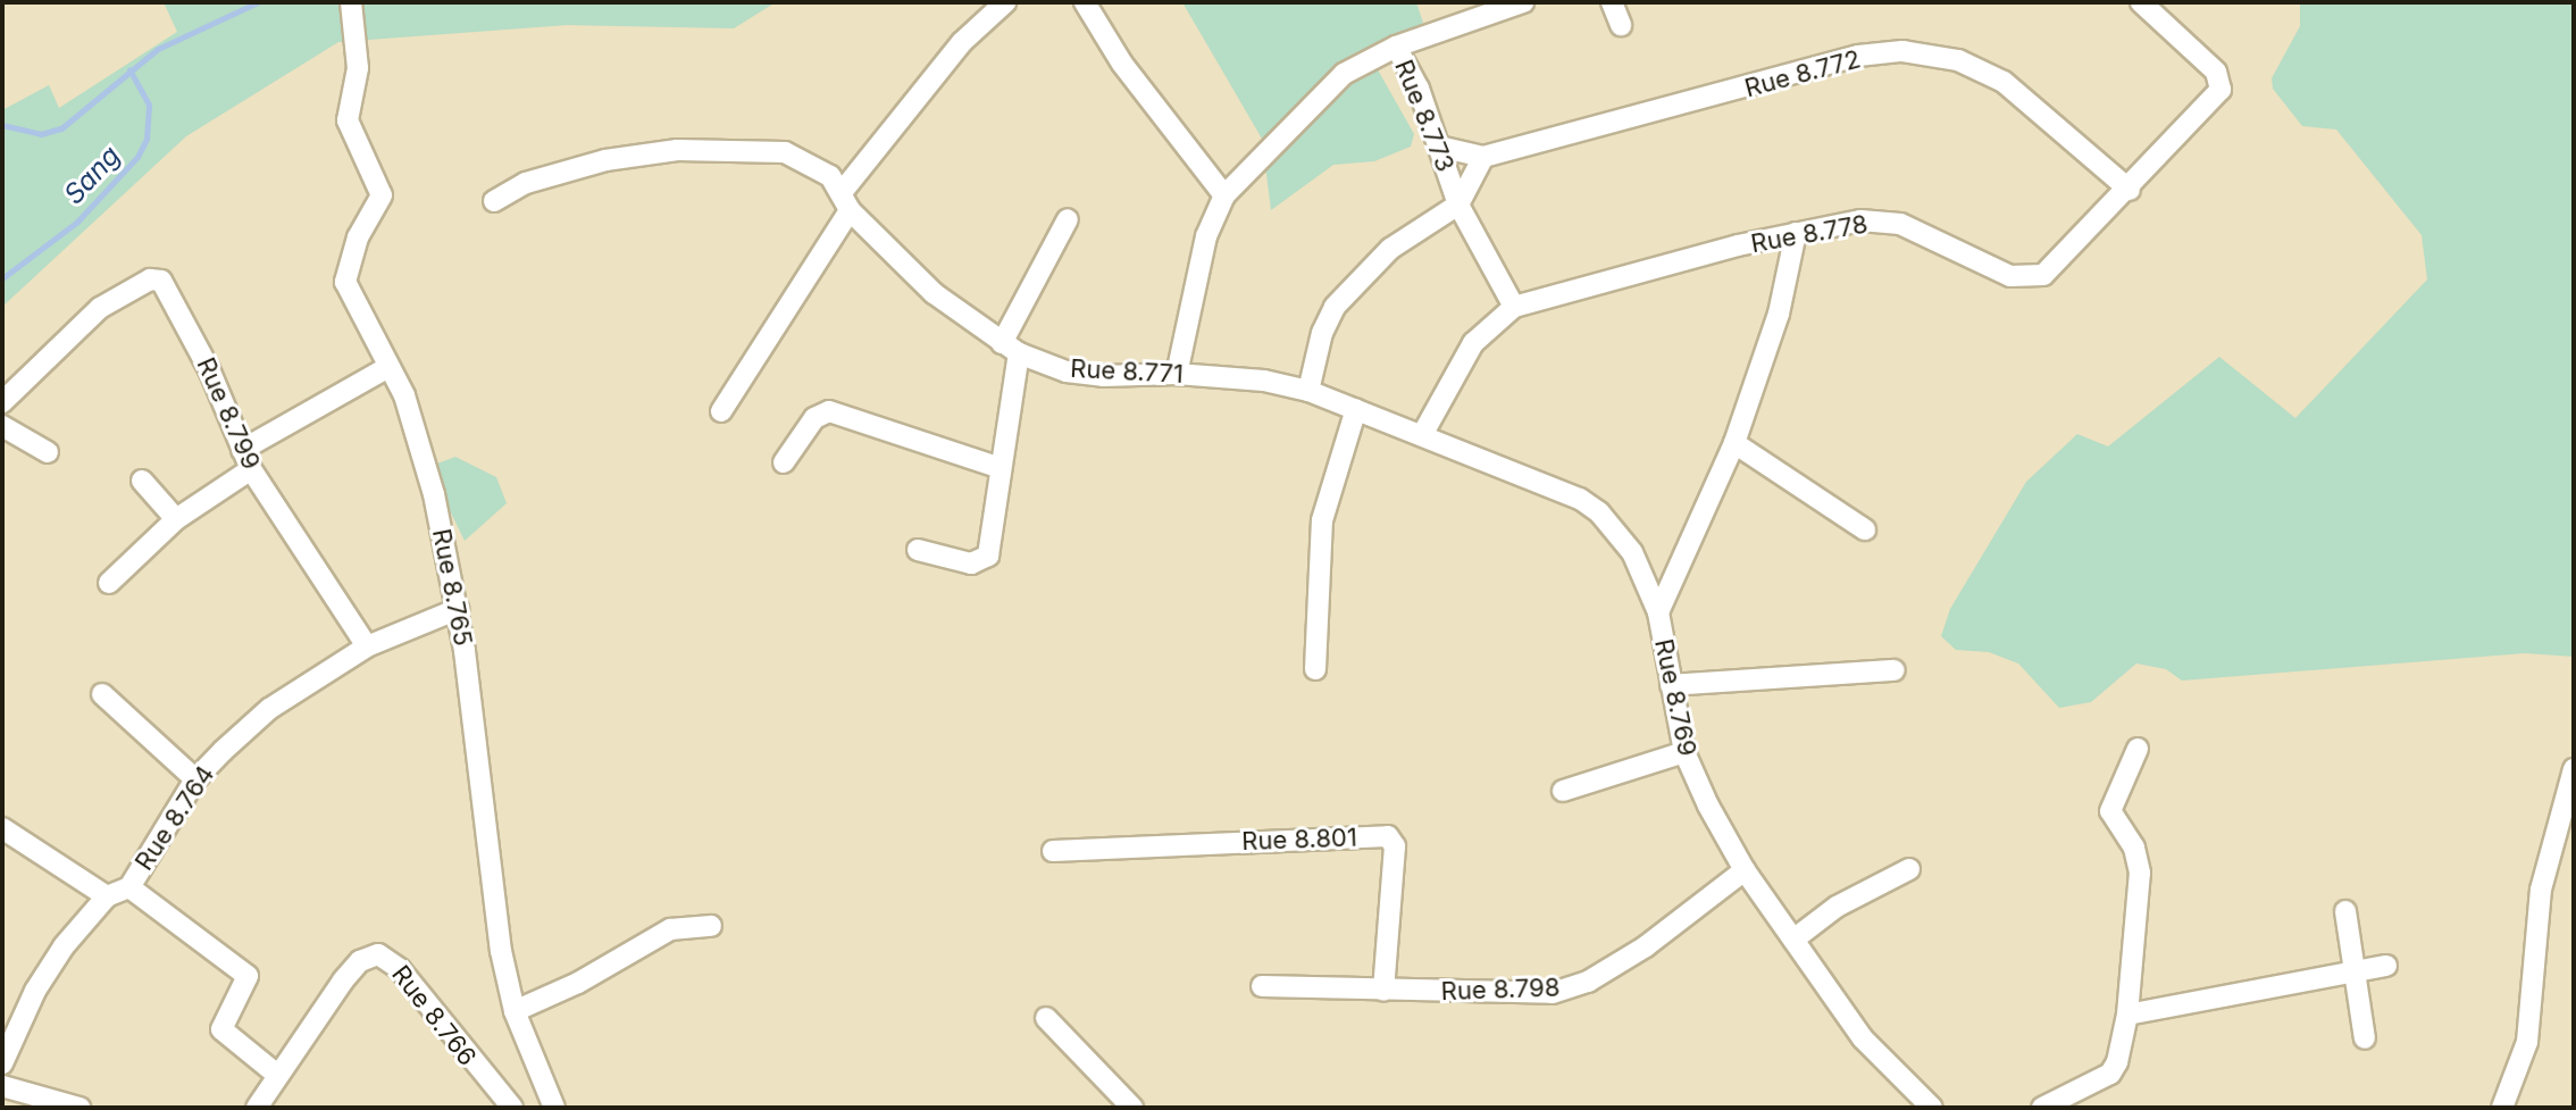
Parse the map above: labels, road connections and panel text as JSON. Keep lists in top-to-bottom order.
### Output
{
  "streets": {
    "street": [
      "Rue 8.772",
      "Rue 8.773",
      "Rue 8.778",
      "Rue 8.771",
      "Rue 8.799",
      "Rue 8.765",
      "Rue 8.769",
      "Rue 8.764",
      "Rue 8.801",
      "Rue 8.798",
      "Rue 8.766"
    ]
  },
  "crossings": [
    ["Rue 8.772", "Rue 8.773"],
    ["Rue 8.772", "Rue 8.778"],
    ["Rue 8.773", "Rue 8.778"],
    ["Rue 8.778", "Rue 8.771"],
    ["Rue 8.778", "Rue 8.769"],
    ["Rue 8.771", "Rue 8.769"],
    ["Rue 8.799", "Rue 8.764"],
    ["Rue 8.765", "Rue 8.764"],
    ["Rue 8.769", "Rue 8.798"],
    ["Rue 8.801", "Rue 8.798"]
  ],
  "water": ["Sang"]
}
